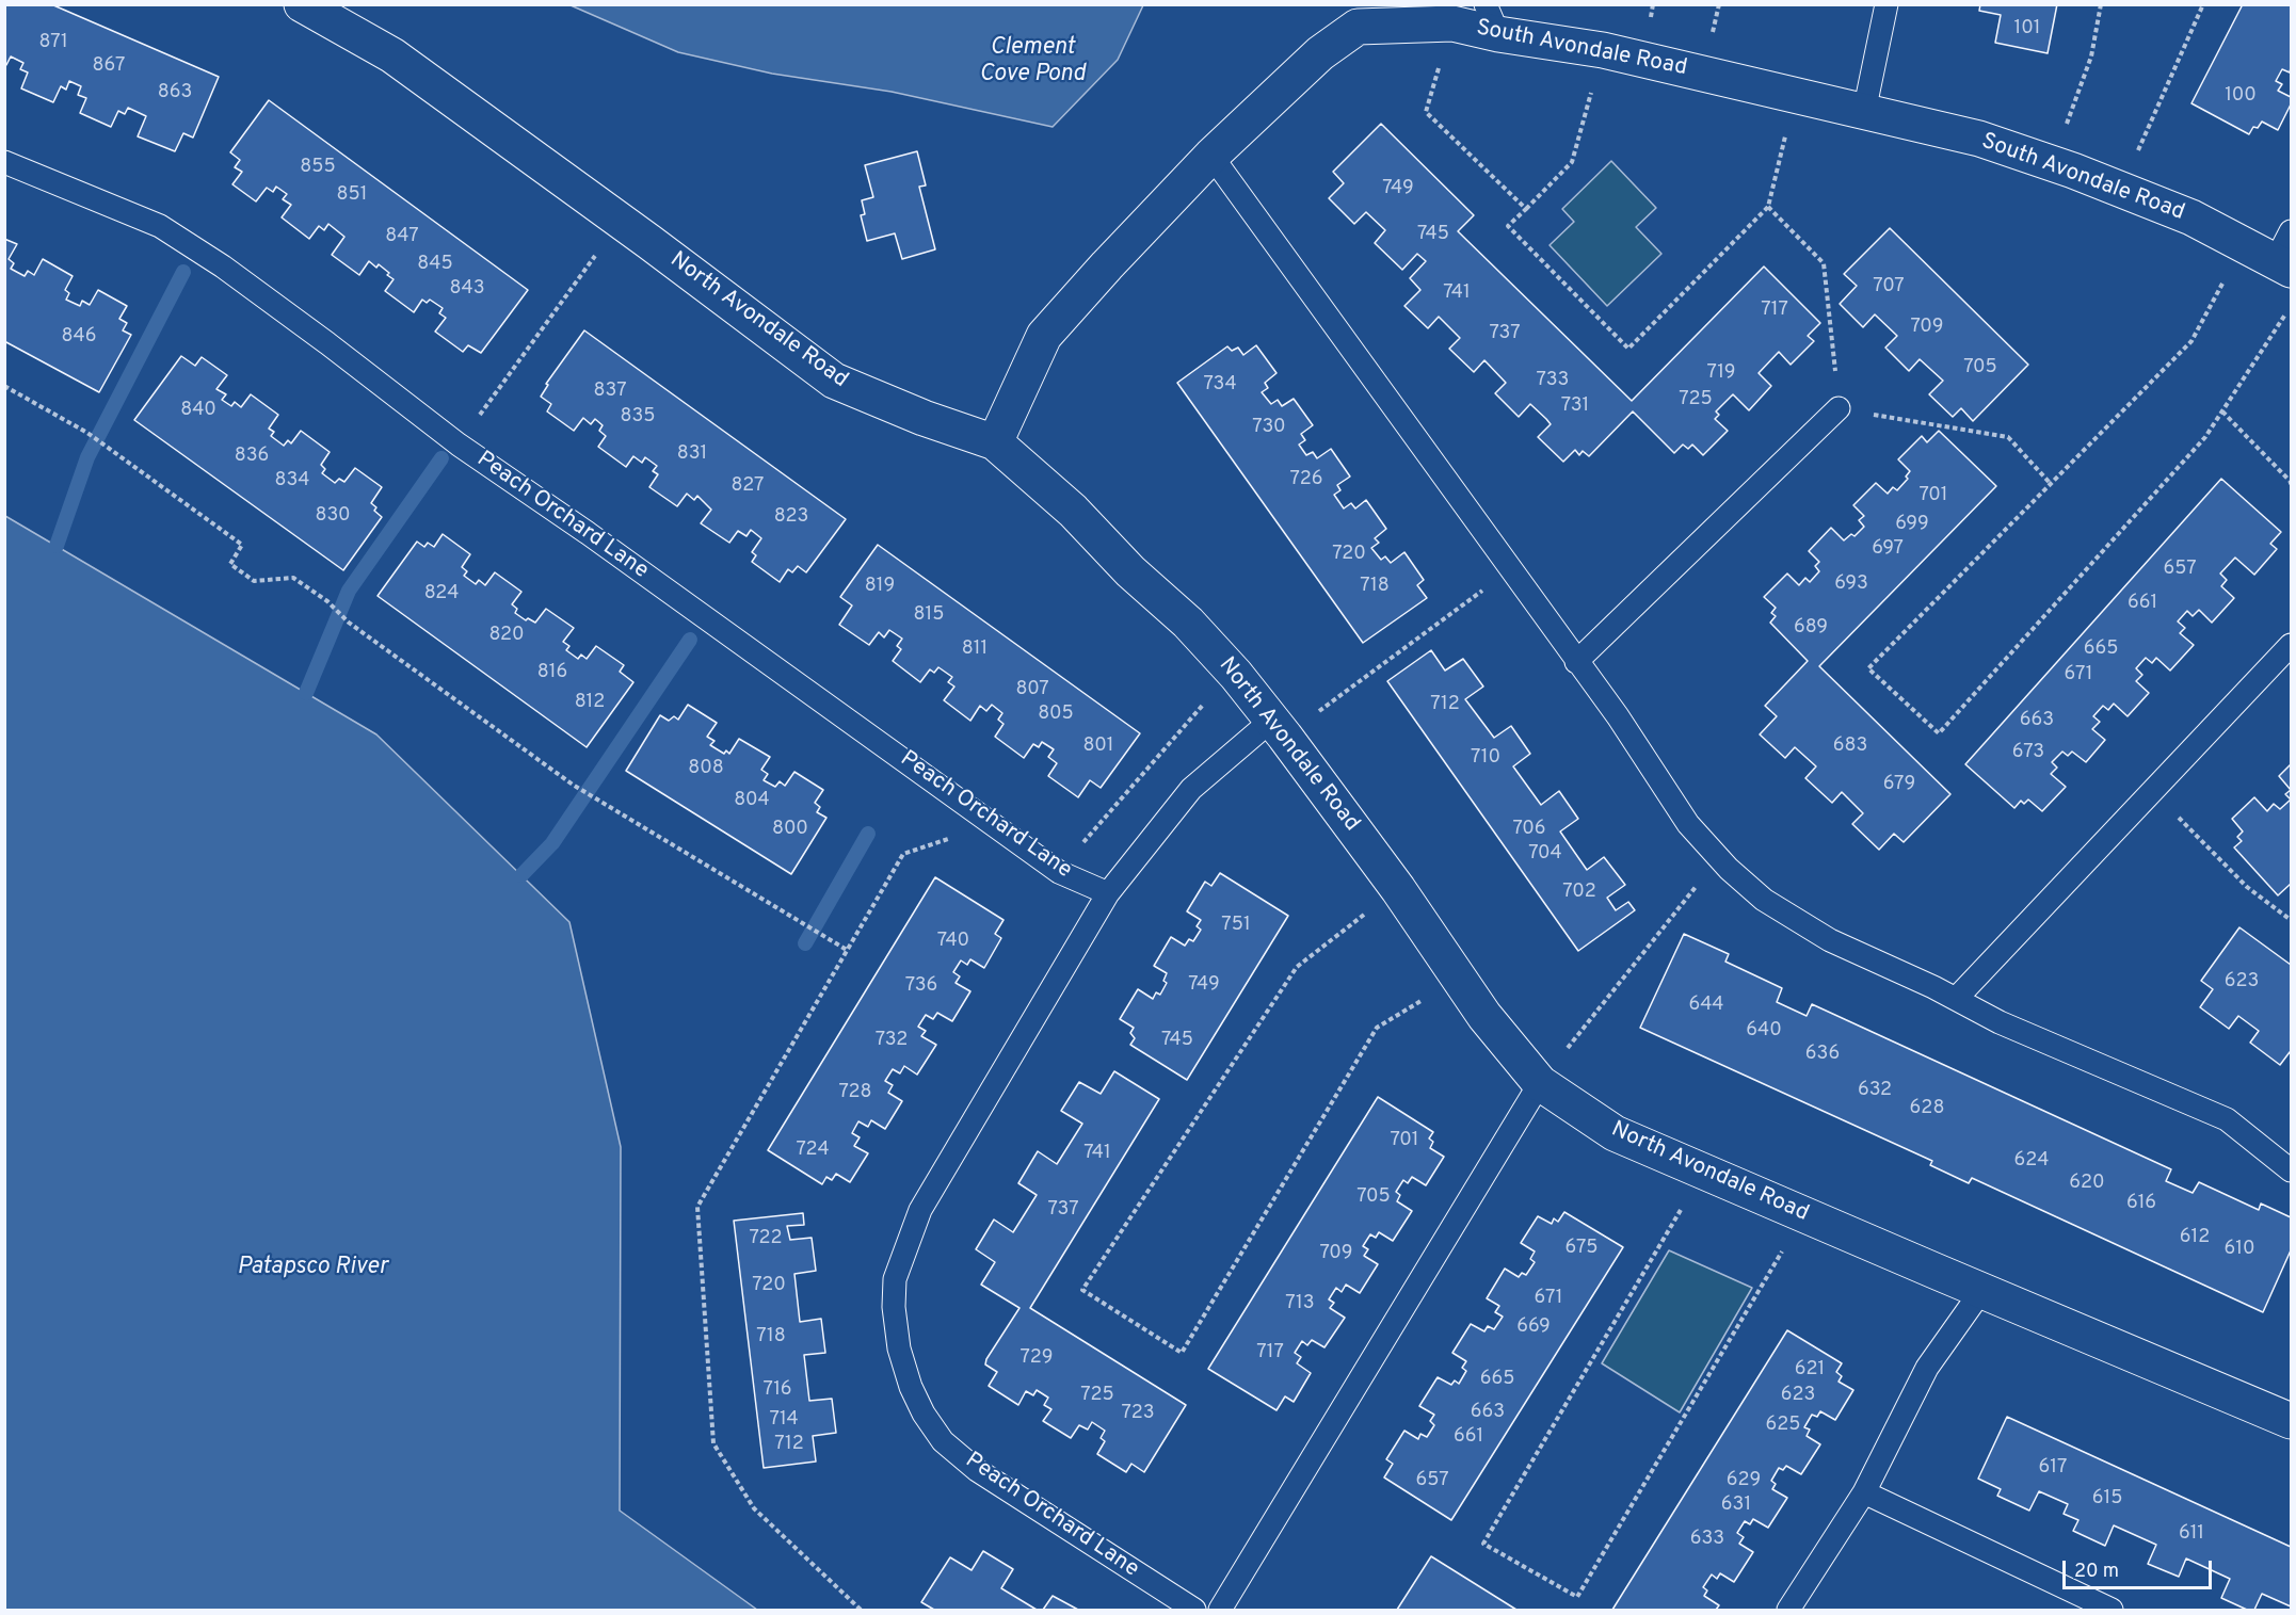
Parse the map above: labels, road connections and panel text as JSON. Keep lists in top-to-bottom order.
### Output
{
  "streets": {
    "street": ["South Avondale Road", "North Avondale Road"],
    "lane": ["Peach Orchard Lane"]
  },
  "crossings": [
    ["South Avondale Road", "North Avondale Road"],
    ["North Avondale Road", "Peach Orchard Lane"]
  ],
  "water": ["Clement Cove Pond", "Patapsco River"],
  "house_numbers": [
    "101",
    "871",
    "867",
    "863",
    "100",
    "855",
    "749",
    "851",
    "745",
    "847",
    "845",
    "707",
    "843",
    "741",
    "717",
    "709",
    "737",
    "846",
    "705",
    "719",
    "733",
    "734",
    "837",
    "725",
    "731",
    "840",
    "835",
    "730",
    "831",
    "836",
    "726",
    "834",
    "827",
    "701",
    "830",
    "823",
    "699",
    "697",
    "720",
    "657",
    "693",
    "819",
    "718",
    "824",
    "661",
    "815",
    "689",
    "820",
    "811",
    "665",
    "816",
    "671",
    "807",
    "812",
    "712",
    "805",
    "663",
    "801",
    "683",
    "673",
    "710",
    "808",
    "679",
    "804",
    "800",
    "706",
    "704",
    "702",
    "751",
    "740",
    "623",
    "749",
    "736",
    "644",
    "640",
    "732",
    "745",
    "636",
    "632",
    "728",
    "628",
    "701",
    "724",
    "741",
    "624",
    "620",
    "705",
    "616",
    "737",
    "612",
    "722",
    "675",
    "610",
    "709",
    "720",
    "671",
    "713",
    "669",
    "718",
    "717",
    "729",
    "621",
    "665",
    "716",
    "725",
    "623",
    "663",
    "723",
    "714",
    "625",
    "661",
    "712",
    "617",
    "657",
    "629",
    "615",
    "631",
    "611",
    "633"
  ],
  "scale_bar": "20 m"
}
